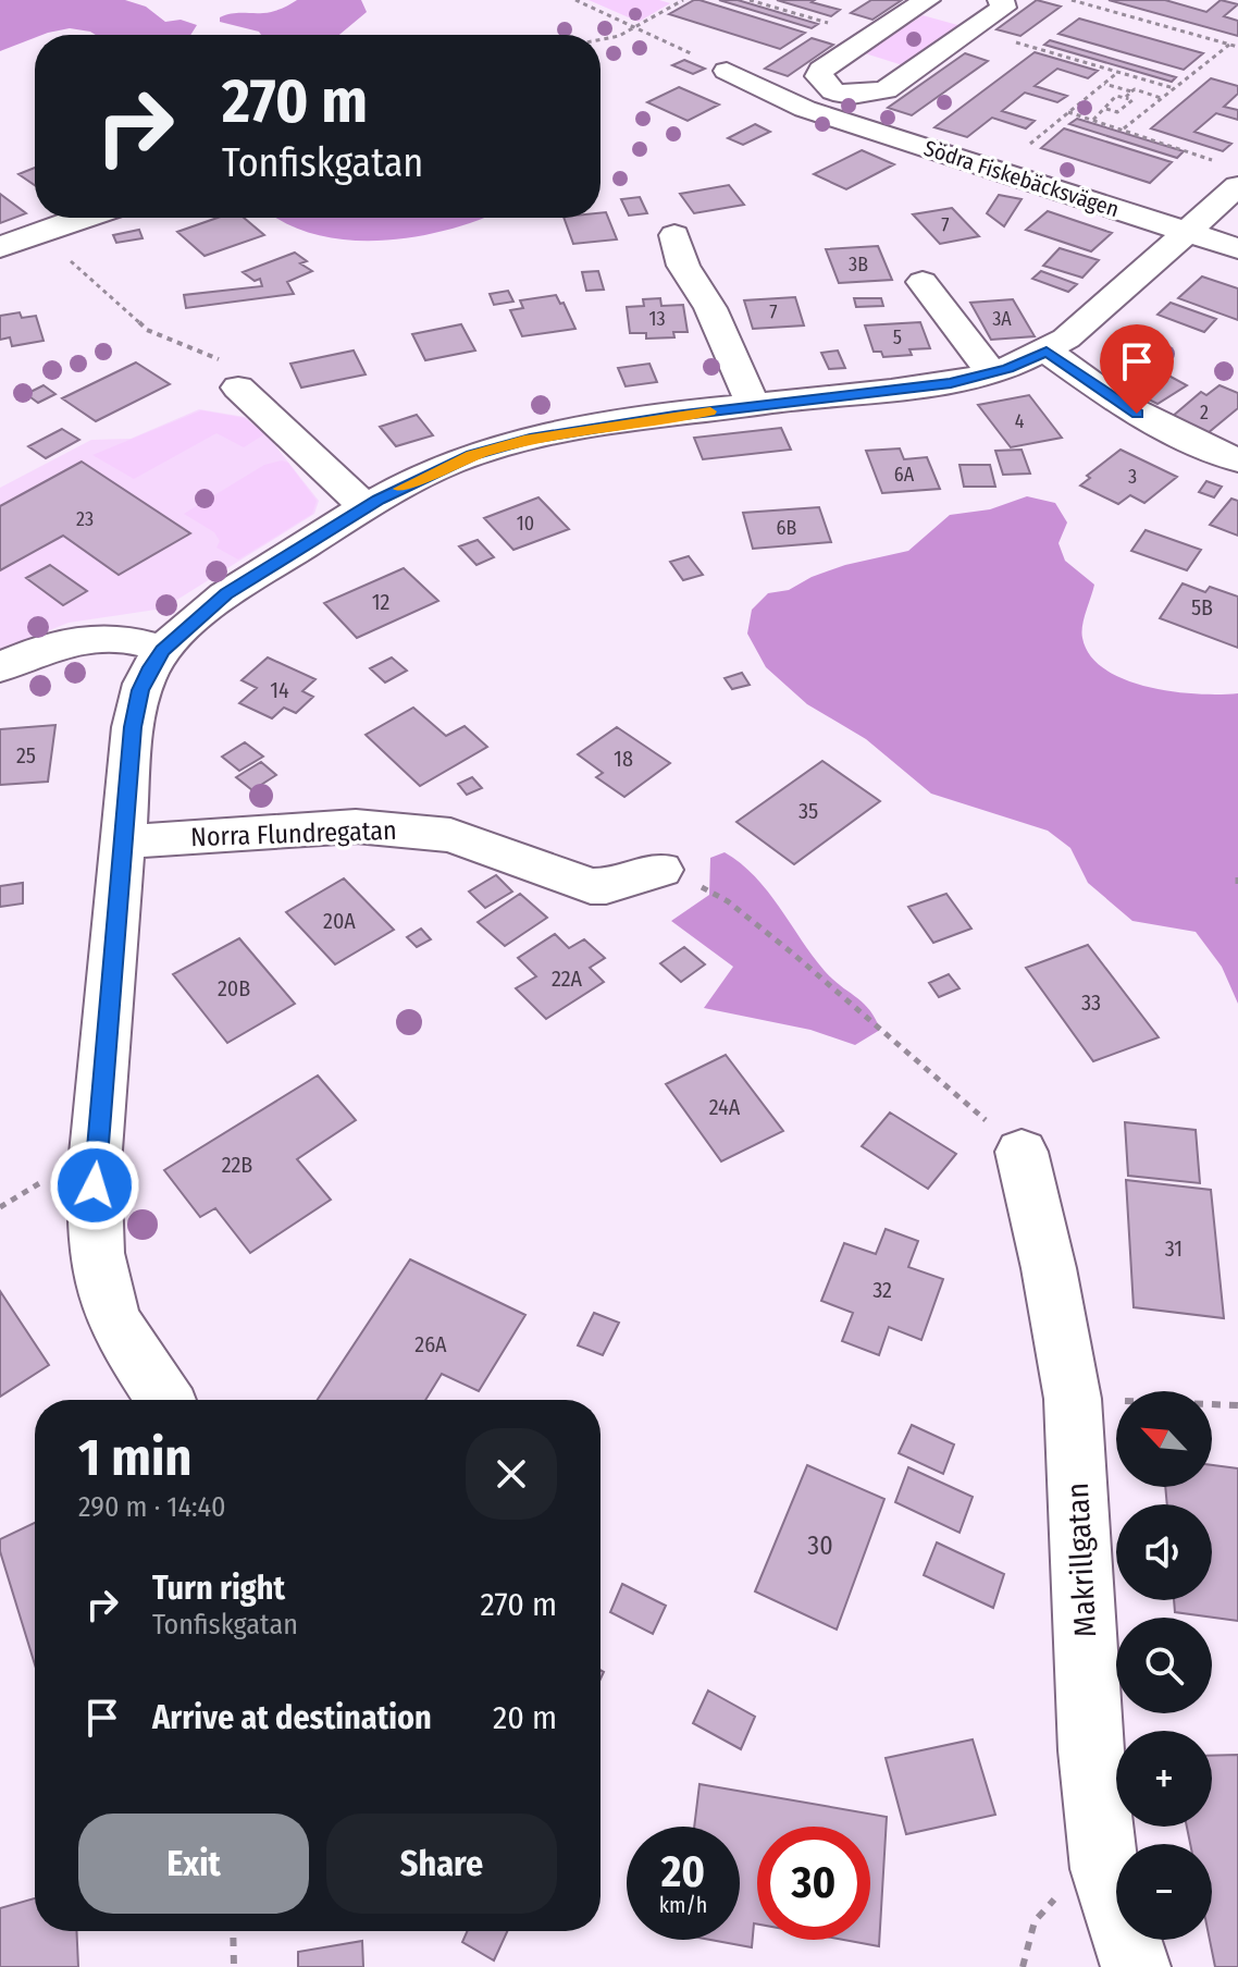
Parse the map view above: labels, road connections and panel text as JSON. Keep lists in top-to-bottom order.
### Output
{
  "streets": {
    "street": ["Södra Fiskebäcksvägen", "Norra Flundregatan", "Makrillgatan"]
  },
  "house_numbers": [
    "7",
    "3B",
    "7",
    "13",
    "3A",
    "5",
    "2",
    "4",
    "6A",
    "3",
    "23",
    "10",
    "6B",
    "12",
    "5B",
    "14",
    "25",
    "18",
    "35",
    "20A",
    "22A",
    "20B",
    "33",
    "24A",
    "22B",
    "31",
    "32",
    "26A",
    "30"
  ],
  "north": "top left",
  "page": {
    "turn": ["270 m", "Tonfiskgatan"],
    "map_buttons": ["+", "−"],
    "heading": ["1 min", "290 m · 14:40"],
    "list": [
      {
        "name": "Turn right",
        "note": "Tonfiskgatan",
        "value": "270 m"
      },
      {
        "name": "Arrive at destination",
        "value": "20 m"
      }
    ],
    "buttons": ["Exit", "Share"],
    "speed": "20 km/h",
    "limit": "30"
  }
}
